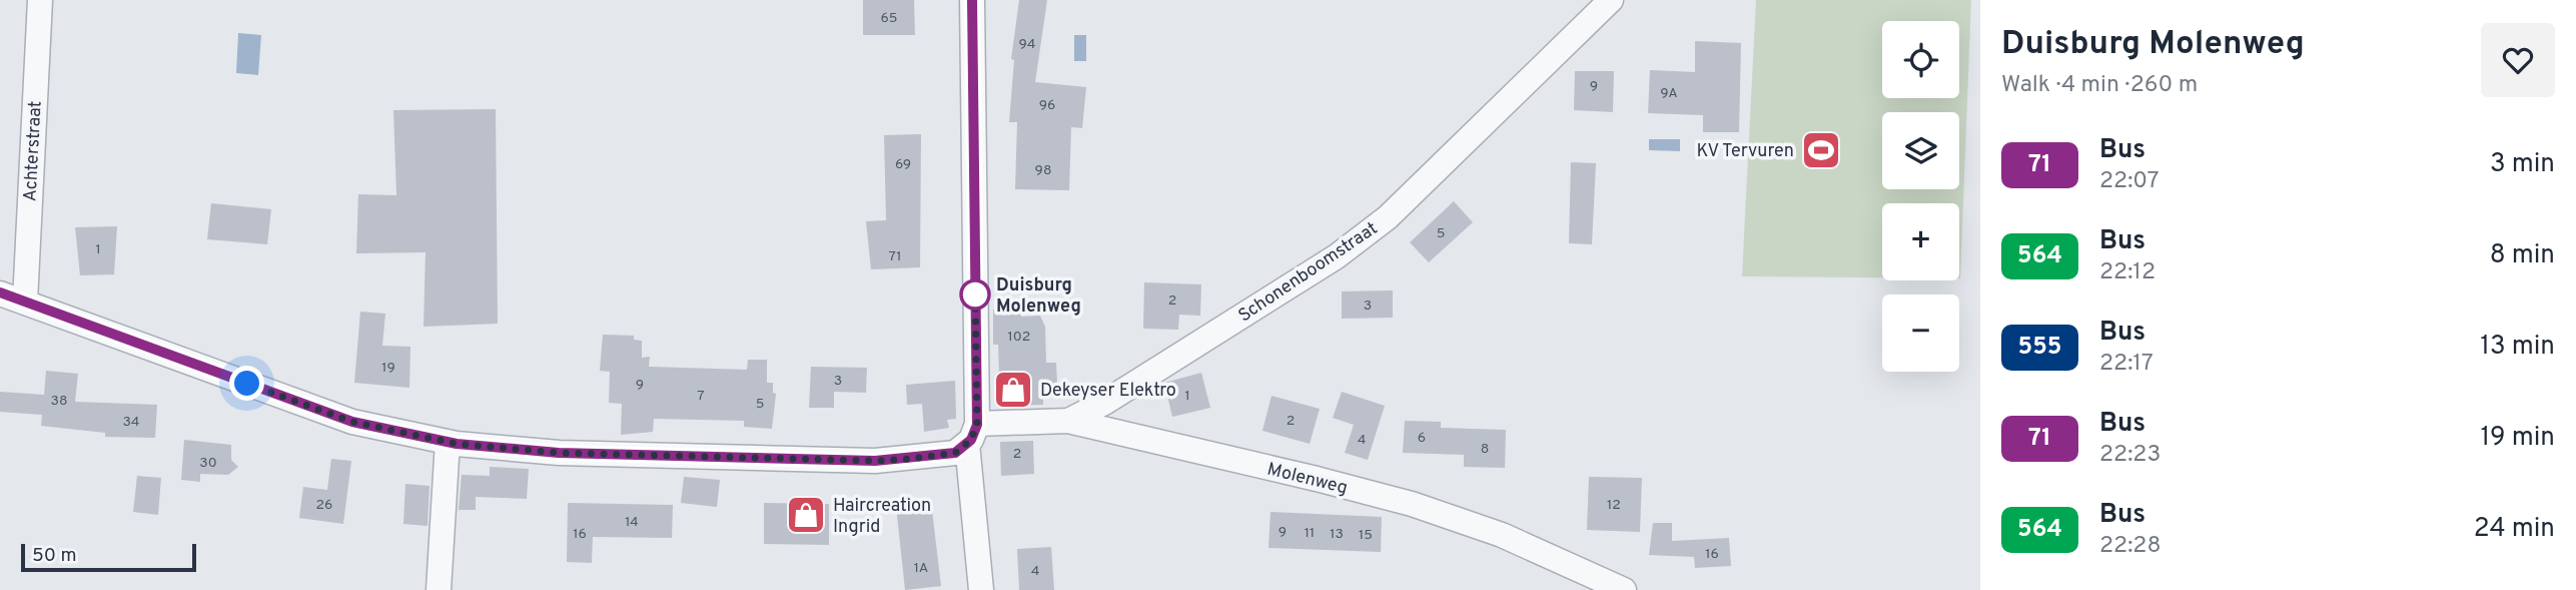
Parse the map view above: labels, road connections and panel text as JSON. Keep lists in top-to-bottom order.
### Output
{
  "streets": {
    "street": ["Achterstraat", "Schonenboomstraat", "Molenweg"]
  },
  "crossings": [
    ["Achterstraat", "Molenweg"],
    ["Schonenboomstraat", "Molenweg"]
  ],
  "places": {
    "sports": ["KV Tervuren"],
    "other": ["Duisburg Molenweg"],
    "shop": ["Dekeyser Elektro", "Haircreation Ingrid"]
  },
  "lines": ["bus line 71"],
  "house_numbers": [
    "65",
    "94",
    "9",
    "9A",
    "96",
    "69",
    "98",
    "5",
    "1",
    "71",
    "2",
    "3",
    "102",
    "19",
    "3",
    "9",
    "7",
    "1",
    "38",
    "5",
    "2",
    "34",
    "6",
    "4",
    "8",
    "2",
    "30",
    "26",
    "12",
    "14",
    "9",
    "11",
    "16",
    "13",
    "15",
    "16",
    "1A",
    "4"
  ],
  "scale_bar": "50 m",
  "page": {
    "heading": ["Duisburg Molenweg", "Walk · 4 min · 260 m"],
    "map_buttons": ["+", "−"],
    "list": [
      {
        "mark": "71",
        "name": "Bus",
        "note": "22:07",
        "value": "3 min"
      },
      {
        "mark": "564",
        "name": "Bus",
        "note": "22:12",
        "value": "8 min"
      },
      {
        "mark": "555",
        "name": "Bus",
        "note": "22:17",
        "value": "13 min"
      },
      {
        "mark": "71",
        "name": "Bus",
        "note": "22:23",
        "value": "19 min"
      },
      {
        "mark": "564",
        "name": "Bus",
        "note": "22:28",
        "value": "24 min"
      }
    ],
    "scale": "50 m"
  }
}
